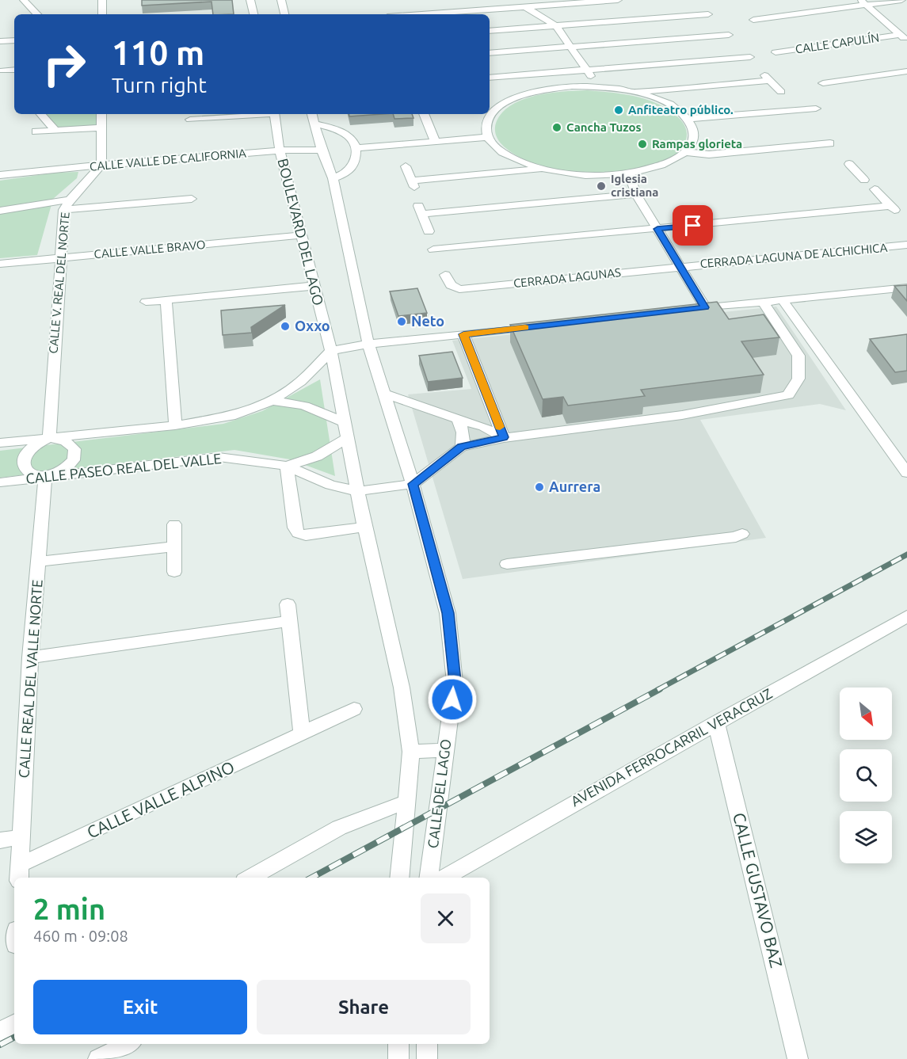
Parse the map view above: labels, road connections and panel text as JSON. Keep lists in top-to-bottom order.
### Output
{
  "streets": {
    "street": [
      "CALLE CAPULÍN",
      "CALLE VALLE DE CALIFORNIA",
      "BOULEVARD DEL LAGO",
      "CALLE VALLE BRAVO",
      "CERRADA LAGUNA DE ALCHICHICA",
      "CERRADA LAGUNAS",
      "CALLE V. REAL DEL NORTE",
      "CALLE PASEO REAL DEL VALLE",
      "CALLE REAL DEL VALLE NORTE",
      "AVENIDA FERROCARRIL VERACRUZ",
      "CALLE DEL LAGO",
      "CALLE VALLE ALPINO",
      "CALLE GUSTAVO BAZ"
    ]
  },
  "crossings": [
    ["CALLE VALLE DE CALIFORNIA", "BOULEVARD DEL LAGO"],
    ["CALLE VALLE DE CALIFORNIA", "CALLE V. REAL DEL NORTE"],
    ["BOULEVARD DEL LAGO", "CALLE VALLE BRAVO"],
    ["BOULEVARD DEL LAGO", "CALLE PASEO REAL DEL VALLE"],
    ["CALLE VALLE BRAVO", "CALLE V. REAL DEL NORTE"],
    ["CERRADA LAGUNA DE ALCHICHICA", "CERRADA LAGUNAS"],
    ["CALLE V. REAL DEL NORTE", "CALLE PASEO REAL DEL VALLE"],
    ["CALLE V. REAL DEL NORTE", "CALLE REAL DEL VALLE NORTE"],
    ["CALLE PASEO REAL DEL VALLE", "CALLE REAL DEL VALLE NORTE"],
    ["CALLE PASEO REAL DEL VALLE", "CALLE DEL LAGO"],
    ["CALLE REAL DEL VALLE NORTE", "CALLE VALLE ALPINO"],
    ["AVENIDA FERROCARRIL VERACRUZ", "CALLE GUSTAVO BAZ"]
  ],
  "places": [
    "Anfiteatro público.",
    "Cancha Tuzos",
    "Rampas glorieta",
    "Iglesia cristiana",
    "Neto",
    "Oxxo",
    "Aurrera"
  ],
  "north": "bottom right",
  "page": {
    "turn": ["110 m", "Turn right"],
    "heading": ["2 min", "460 m · 09:08"],
    "buttons": ["Exit", "Share"]
  }
}
